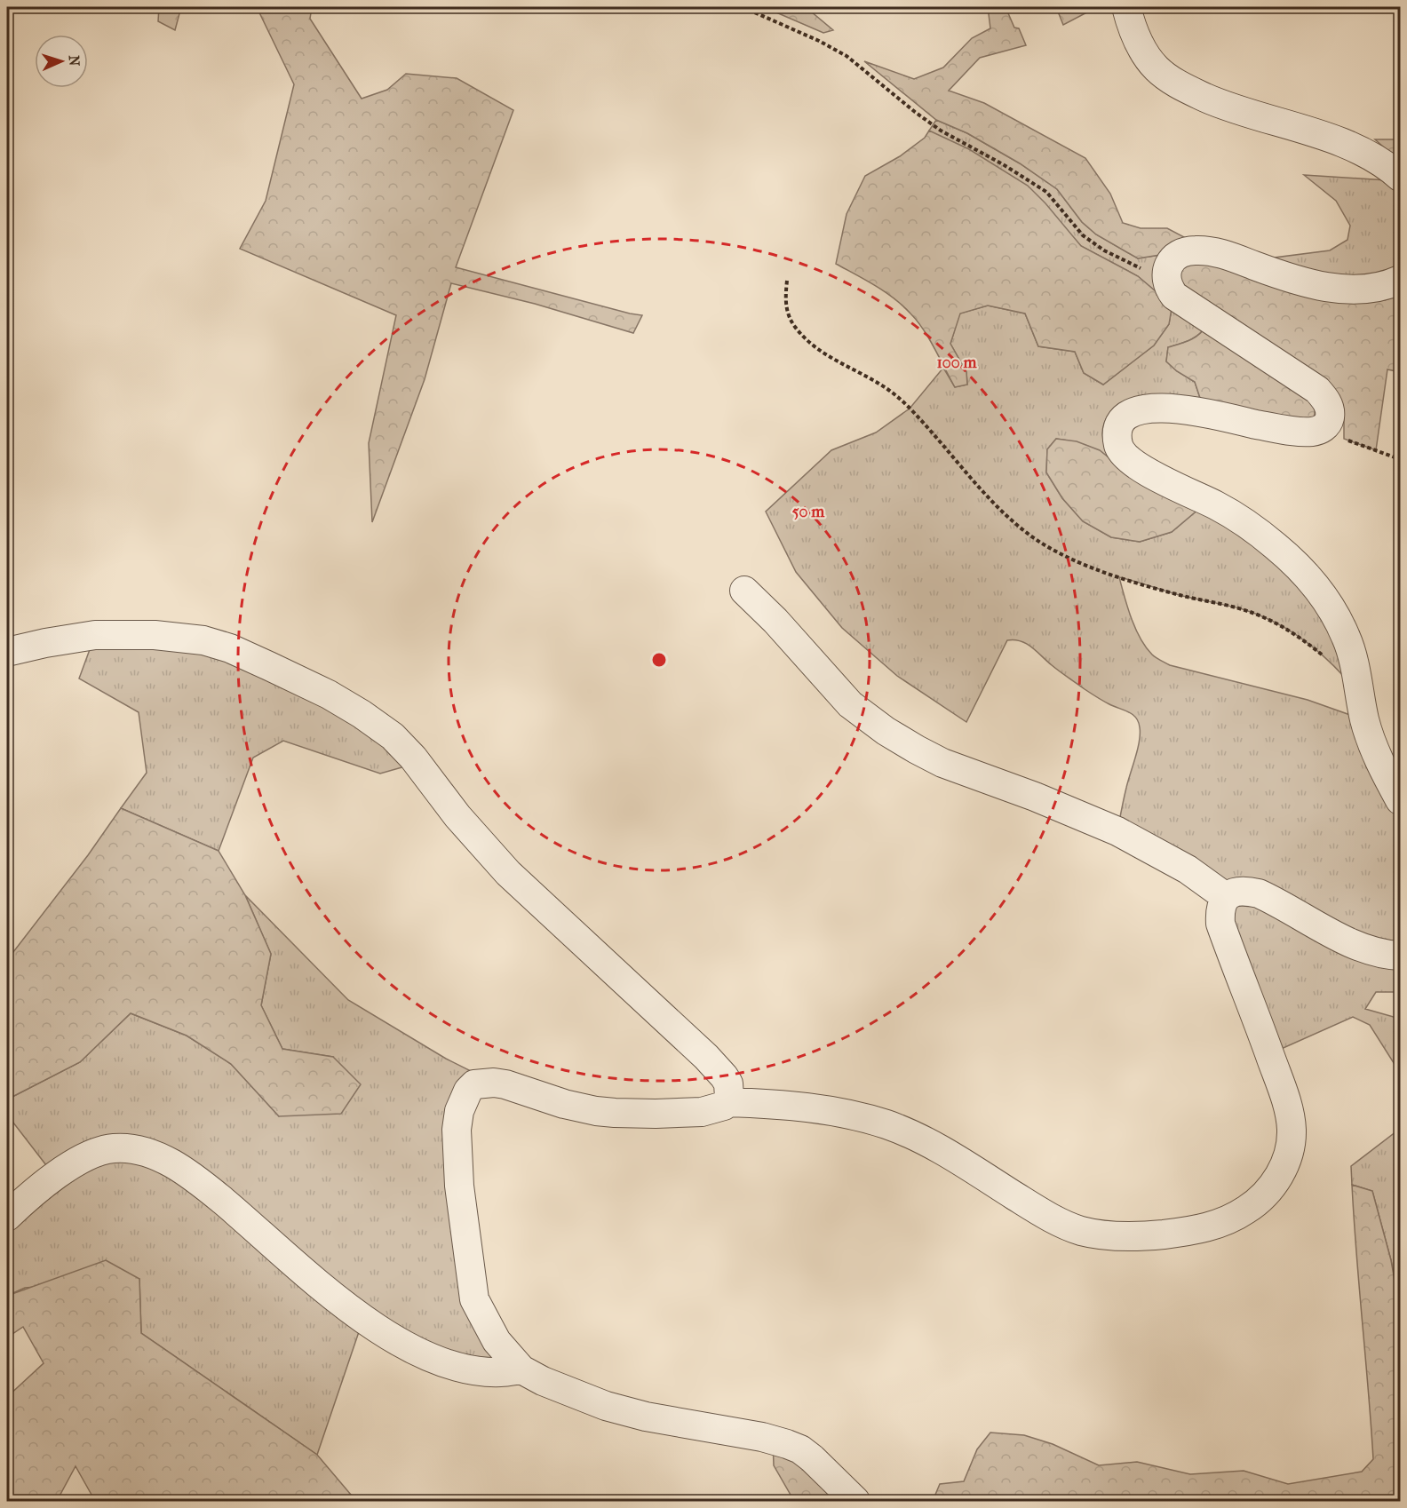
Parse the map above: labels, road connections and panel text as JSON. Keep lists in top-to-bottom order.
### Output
{
  "north": "right",
  "rings": ["100 m", "50 m"]
}
